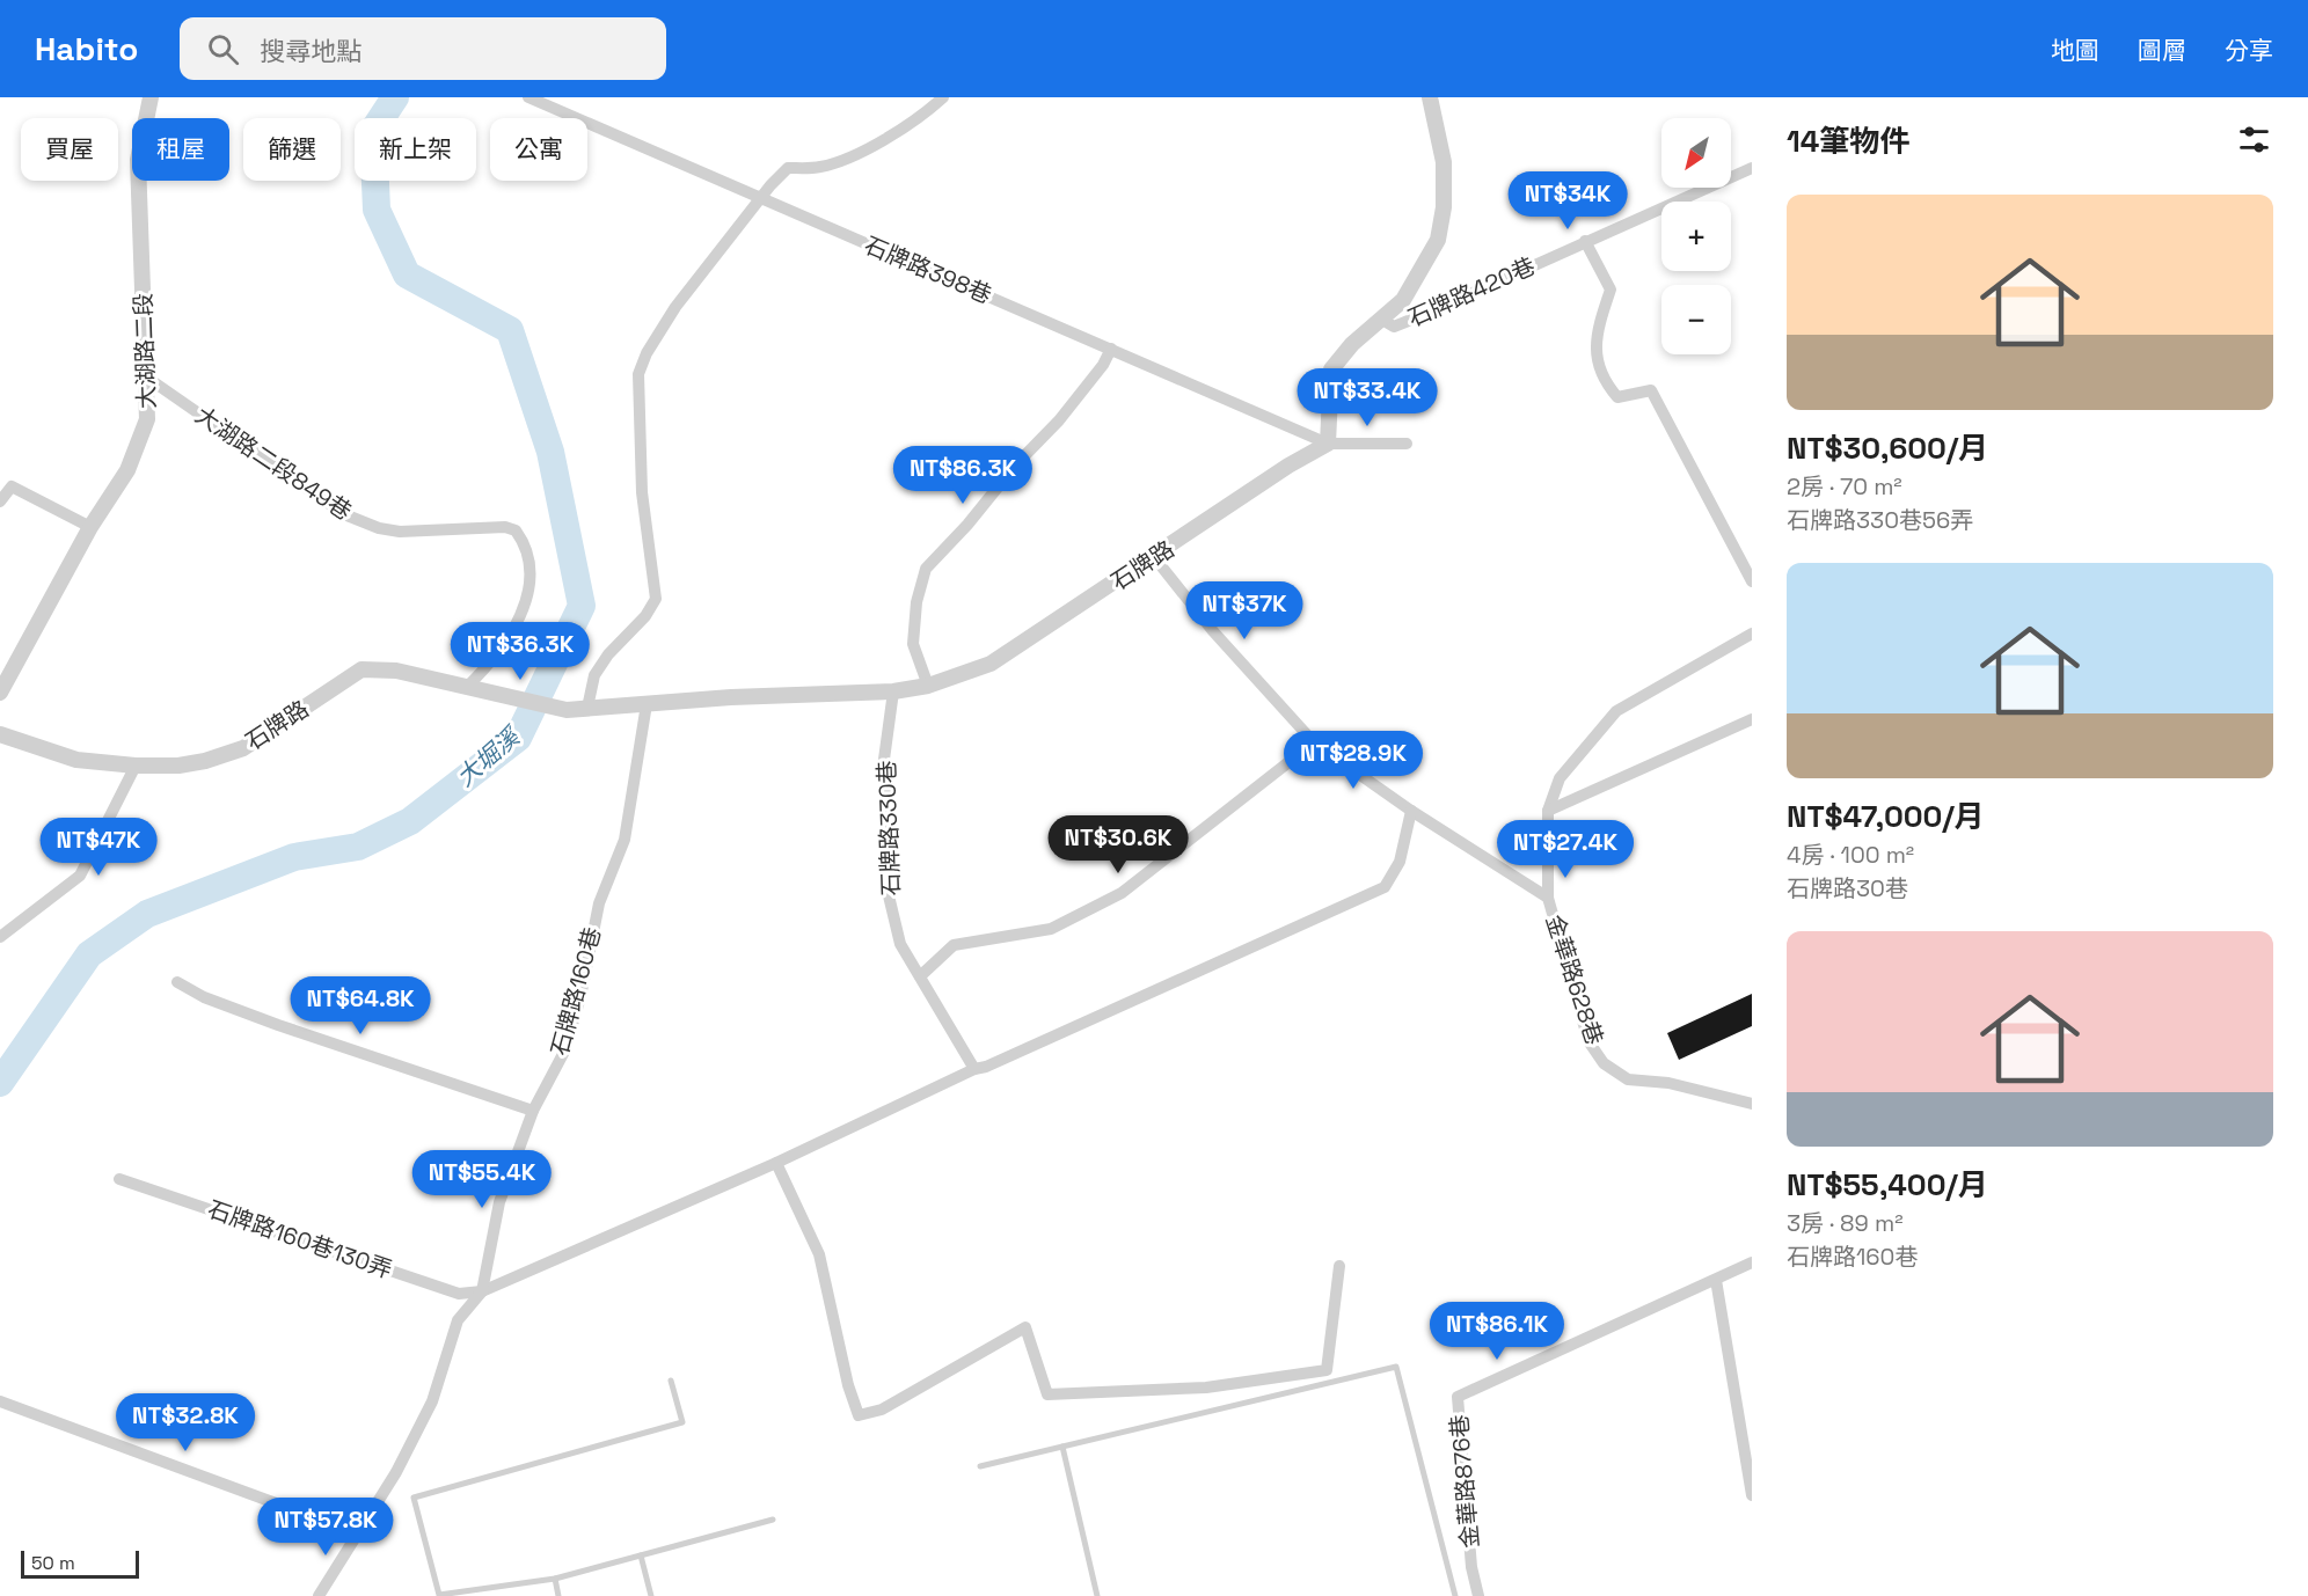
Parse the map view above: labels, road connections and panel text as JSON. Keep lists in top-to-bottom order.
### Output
{
  "streets": {
    "street": [
      "石牌路398巷",
      "石牌路420巷",
      "大湖路二段",
      "大湖路二段849巷",
      "石牌路",
      "石牌路330巷",
      "金華路628巷",
      "石牌路160巷",
      "石牌路160巷130弄",
      "金華路876巷"
    ]
  },
  "crossings": [
    ["石牌路398巷", "石牌路"],
    ["大湖路二段", "大湖路二段849巷"],
    ["大湖路二段849巷", "石牌路"],
    ["石牌路", "石牌路330巷"],
    ["石牌路", "石牌路160巷"],
    ["石牌路160巷", "石牌路160巷130弄"]
  ],
  "water": ["大堀溪"],
  "scale_bar": "50 m",
  "north": "bottom left",
  "page": {
    "header": "Habito",
    "search": "搜尋地點",
    "nav": ["地圖", "圖層", "分享"],
    "heading": "14筆物件",
    "map_buttons": ["+", "−"],
    "chip": [
      "買屋",
      "租屋",
      "篩選",
      "新上架",
      "公寓"
    ],
    "price": [
      "NT$34K",
      "NT$33.4K",
      "NT$86.3K",
      "NT$37K",
      "NT$36.3K",
      "NT$28.9K",
      "NT$30.6K",
      "NT$47K",
      "NT$27.4K",
      "NT$64.8K",
      "NT$55.4K",
      "NT$86.1K",
      "NT$32.8K",
      "NT$57.8K"
    ],
    "list": [
      {
        "name": "NT$30,600/月",
        "note": "2房 · 70 m² · 石牌路330巷56弄"
      },
      {
        "name": "NT$47,000/月",
        "note": "4房 · 100 m² · 石牌路30巷"
      },
      {
        "name": "NT$55,400/月",
        "note": "3房 · 89 m² · 石牌路160巷"
      }
    ],
    "scale": "50 m"
  }
}
